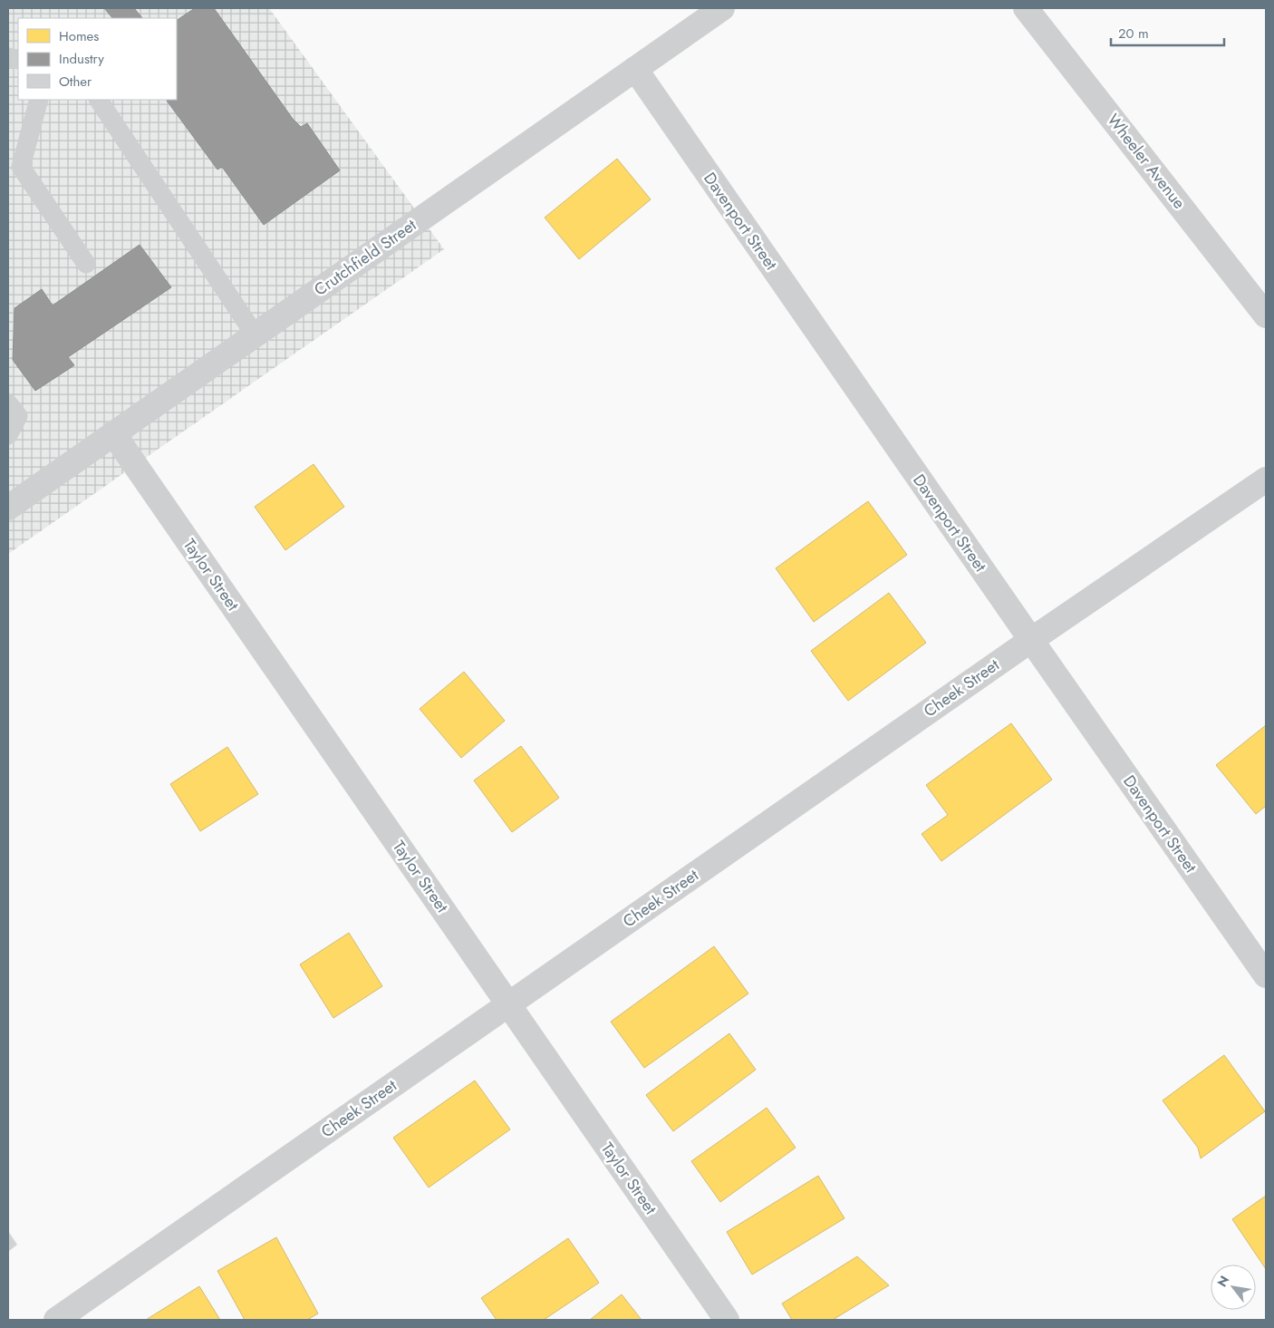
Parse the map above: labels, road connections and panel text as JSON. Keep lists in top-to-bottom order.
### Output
{
  "streets": {
    "street": [
      "Wheeler Avenue",
      "Davenport Street",
      "Crutchfield Street",
      "Taylor Street",
      "Cheek Street"
    ]
  },
  "crossings": [
    ["Davenport Street", "Crutchfield Street"],
    ["Davenport Street", "Cheek Street"],
    ["Crutchfield Street", "Taylor Street"],
    ["Taylor Street", "Cheek Street"]
  ],
  "legend": ["Homes", "Industry", "Other"],
  "scale_bar": "20 m",
  "north": "top left"
}
